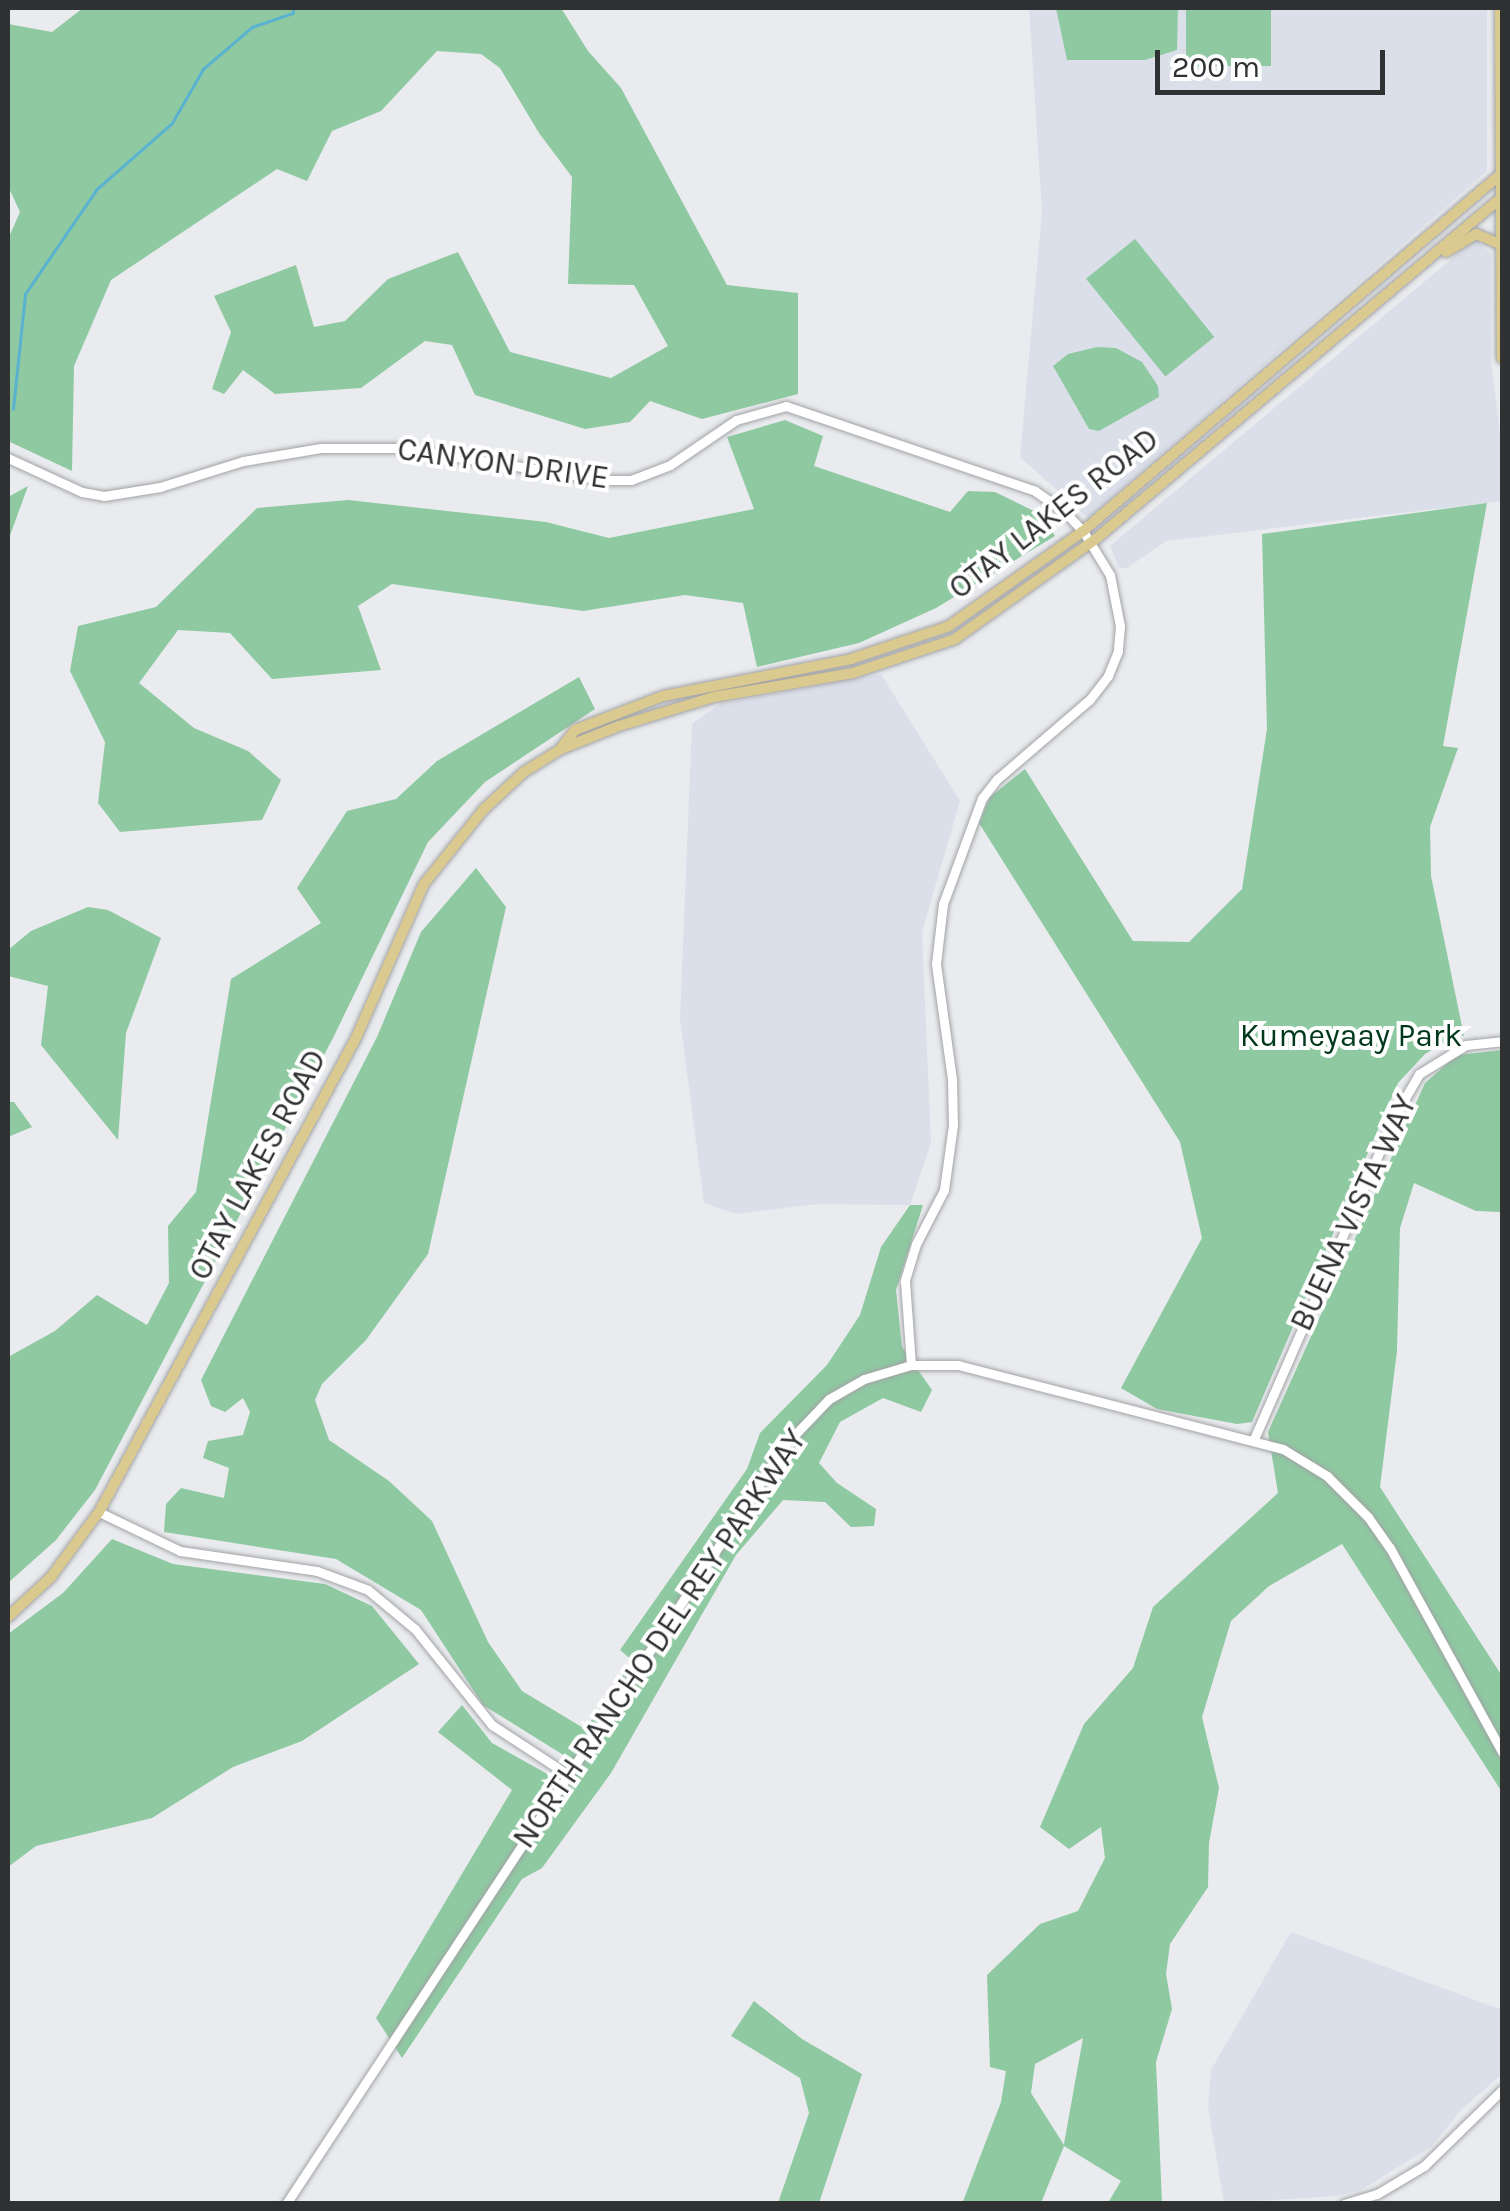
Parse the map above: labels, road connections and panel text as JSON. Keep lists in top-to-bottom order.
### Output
{
  "streets": {
    "main road": ["OTAY LAKES ROAD"],
    "street": ["CANYON DRIVE", "BUENA VISTA WAY", "NORTH RANCHO DEL REY PARKWAY"]
  },
  "crossings": [
    ["CANYON DRIVE", "OTAY LAKES ROAD"],
    ["CANYON DRIVE", "NORTH RANCHO DEL REY PARKWAY"],
    ["BUENA VISTA WAY", "NORTH RANCHO DEL REY PARKWAY"]
  ],
  "parks": ["Kumeyaay Park"],
  "scale_bar": "200 m"
}
